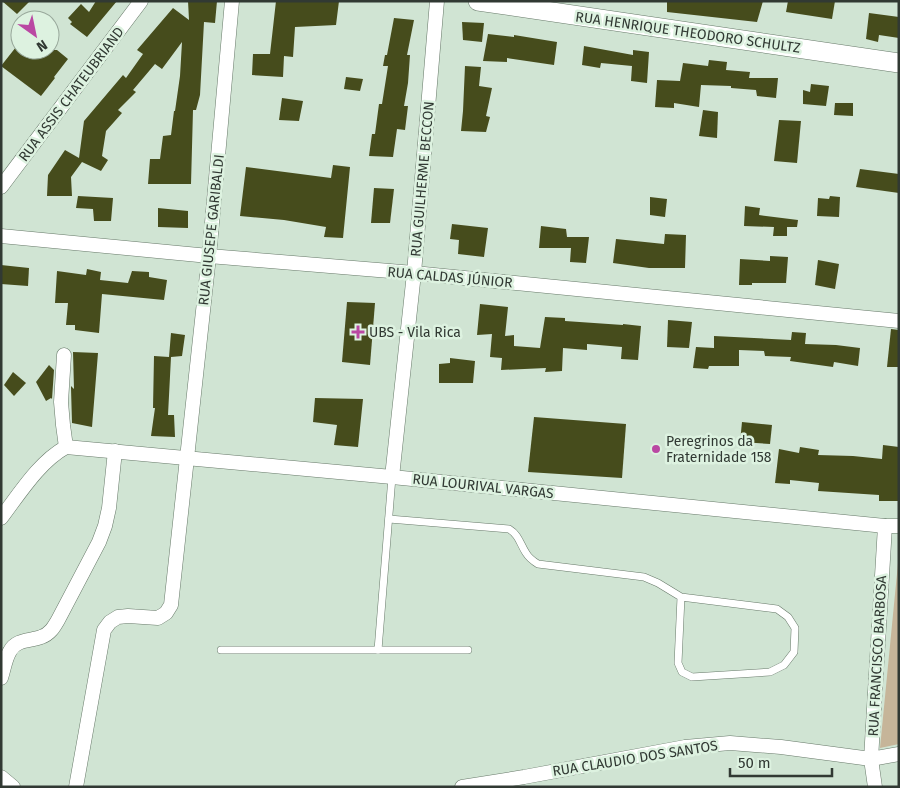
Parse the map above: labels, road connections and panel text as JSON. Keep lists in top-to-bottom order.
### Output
{
  "streets": {
    "street": [
      "RUA HENRIQUE THEODORO SCHULTZ",
      "RUA ASSIS CHATEUBRIAND",
      "RUA GUILHERME BECCON",
      "RUA GIUSEPE GARIBALDI",
      "RUA CALDAS JÚNIOR",
      "RUA LOURIVAL VARGAS",
      "RUA FRANCISCO BARBOSA",
      "RUA CLAUDIO DOS SANTOS"
    ]
  },
  "crossings": [
    ["RUA GUILHERME BECCON", "RUA CALDAS JÚNIOR"],
    ["RUA GUILHERME BECCON", "RUA LOURIVAL VARGAS"],
    ["RUA GIUSEPE GARIBALDI", "RUA CALDAS JÚNIOR"],
    ["RUA GIUSEPE GARIBALDI", "RUA LOURIVAL VARGAS"],
    ["RUA LOURIVAL VARGAS", "RUA FRANCISCO BARBOSA"],
    ["RUA FRANCISCO BARBOSA", "RUA CLAUDIO DOS SANTOS"]
  ],
  "places": {
    "health": ["UBS - Vila Rica"],
    "other": ["Peregrinos da Fraternidade 158"]
  },
  "scale_bar": "50 m",
  "north": "bottom right"
}
